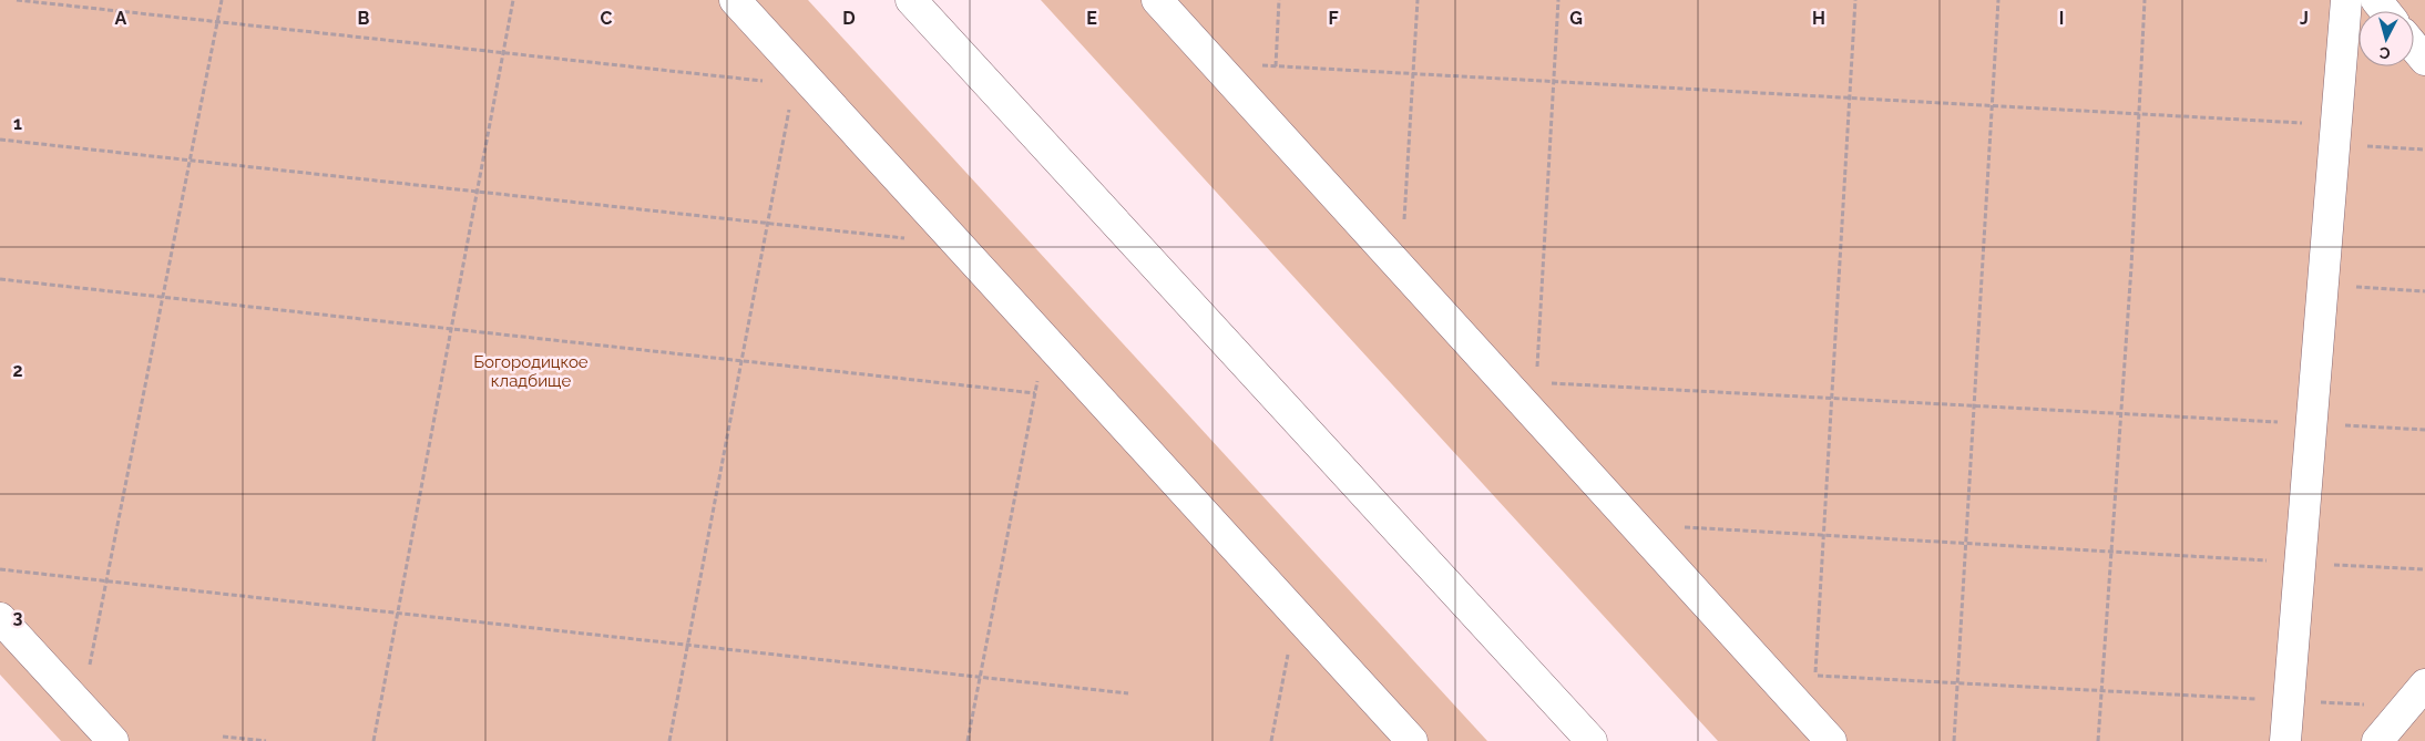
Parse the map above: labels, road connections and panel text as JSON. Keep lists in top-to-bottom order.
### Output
{
  "parks": ["Богородицкое кладбище"],
  "north": "bottom",
  "grid": {
    "columns": [
      "A",
      "B",
      "C",
      "D",
      "E",
      "F",
      "G",
      "H",
      "I",
      "J"
    ],
    "rows": ["1", "2", "3"]
  }
}
